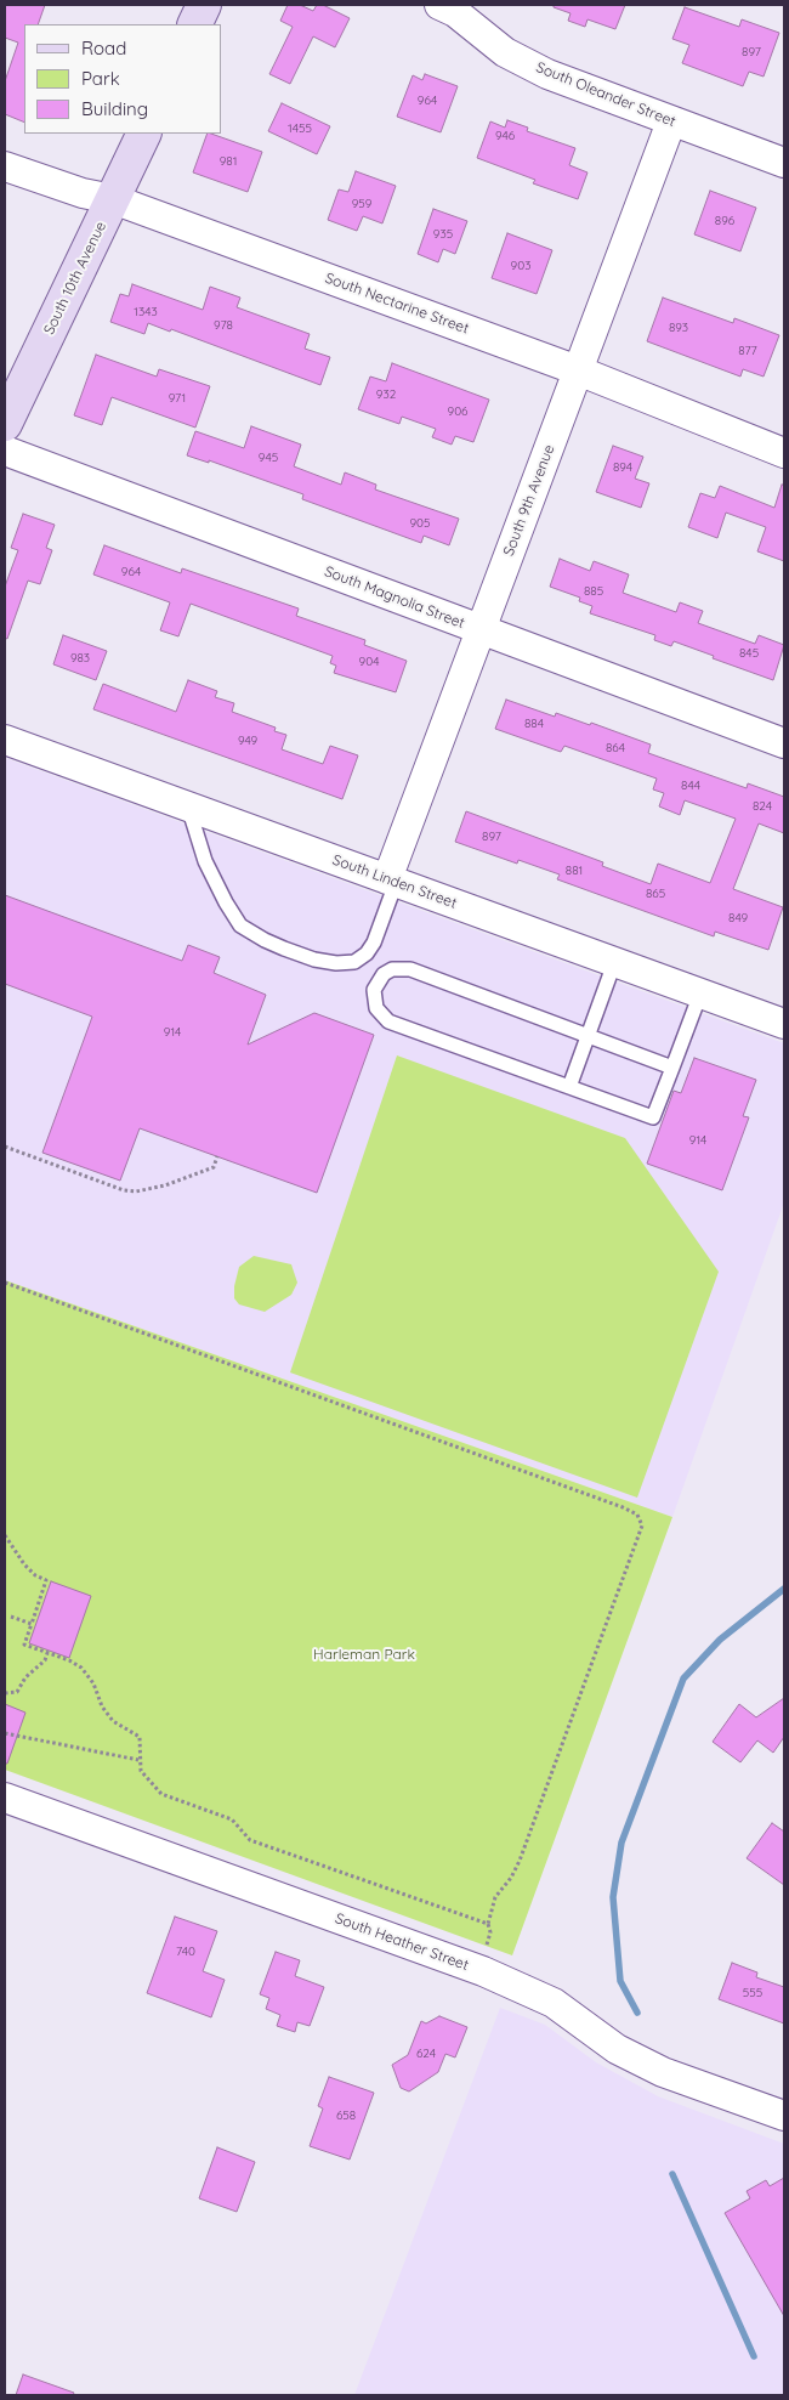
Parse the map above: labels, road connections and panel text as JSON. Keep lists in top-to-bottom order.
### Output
{
  "streets": {
    "main road": ["South 10th Avenue"],
    "street": [
      "South Oleander Street",
      "South Nectarine Street",
      "South 9th Avenue",
      "South Magnolia Street",
      "South Linden Street",
      "South Heather Street"
    ]
  },
  "crossings": [
    ["South Oleander Street", "South 9th Avenue"],
    ["South 10th Avenue", "South Nectarine Street"],
    ["South Nectarine Street", "South 9th Avenue"],
    ["South 9th Avenue", "South Magnolia Street"],
    ["South 9th Avenue", "South Linden Street"]
  ],
  "parks": ["Harleman Park"],
  "house_numbers": [
    "897",
    "964",
    "1455",
    "946",
    "981",
    "959",
    "896",
    "935",
    "903",
    "1343",
    "978",
    "893",
    "877",
    "932",
    "971",
    "906",
    "945",
    "894",
    "905",
    "964",
    "885",
    "845",
    "983",
    "904",
    "884",
    "949",
    "864",
    "844",
    "824",
    "897",
    "881",
    "865",
    "849",
    "914",
    "914",
    "740",
    "555",
    "624",
    "658"
  ],
  "legend": ["Road", "Park", "Building"]
}
